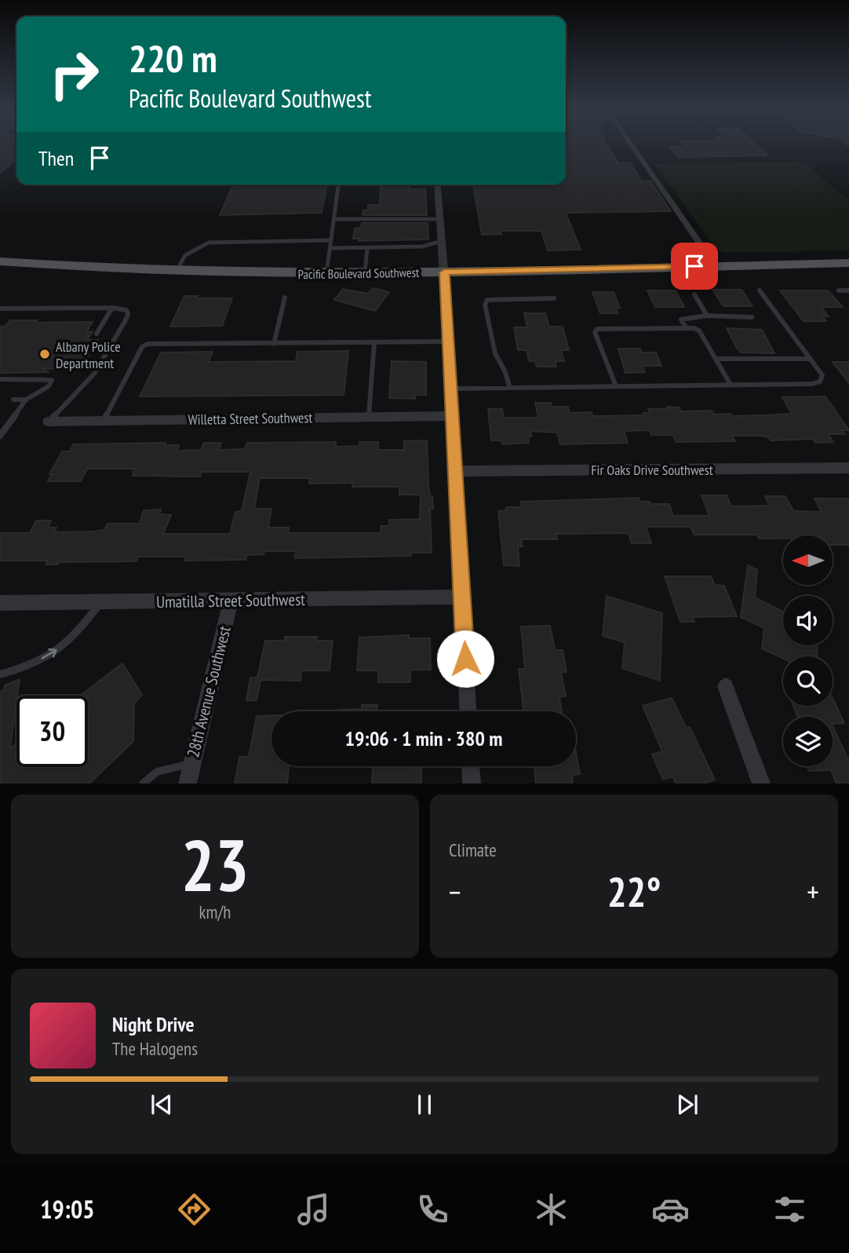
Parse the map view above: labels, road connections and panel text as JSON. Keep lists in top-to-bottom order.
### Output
{
  "streets": {
    "main road": ["Pacific Boulevard Southwest"],
    "street": [
      "Willetta Street Southwest",
      "Fir Oaks Drive Southwest",
      "Umatilla Street Southwest",
      "28th Avenue Southwest"
    ]
  },
  "crossings": [
    ["Umatilla Street Southwest", "28th Avenue Southwest"]
  ],
  "places": ["Albany Police Department"],
  "north": "left",
  "page": {
    "turn": ["220 m", "Pacific Boulevard Southwest"],
    "then": "Then",
    "limit": "30",
    "trip": "19:06 · 1 min · 380 m",
    "tile": [
      ["23", "km/h"],
      "Climate"
    ],
    "heat": ["−", "22°", "+"],
    "song": ["Night Drive", "The Halogens"],
    "tabs": "19:05"
  }
}
